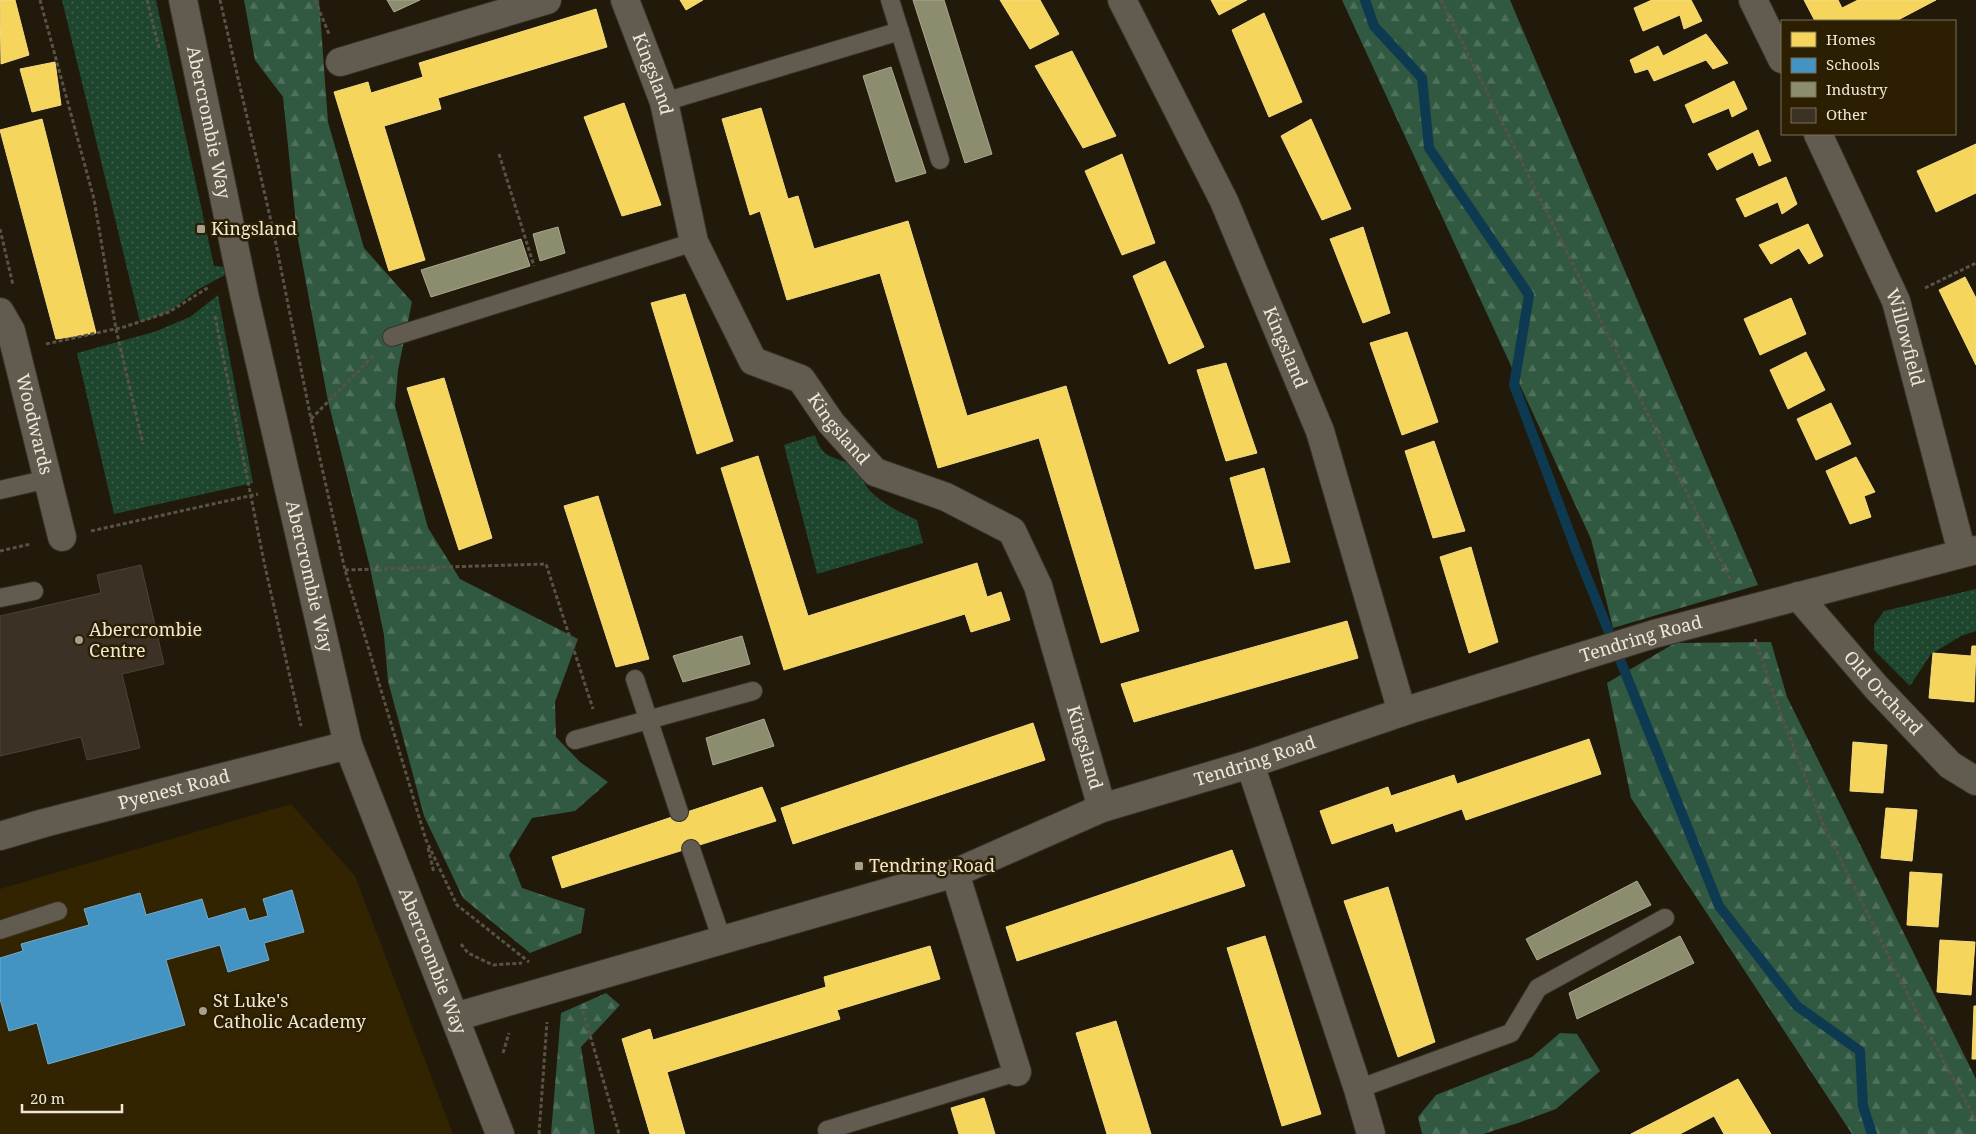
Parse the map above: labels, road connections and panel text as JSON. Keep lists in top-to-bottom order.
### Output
{
  "streets": {
    "street": [
      "Kingsland",
      "Abercrombie Way",
      "Willowfield",
      "Woodwards",
      "Tendring Road",
      "Old Orchard",
      "Pyenest Road"
    ]
  },
  "crossings": [
    ["Kingsland", "Tendring Road"],
    ["Abercrombie Way", "Tendring Road"],
    ["Abercrombie Way", "Pyenest Road"],
    ["Willowfield", "Tendring Road"],
    ["Tendring Road", "Old Orchard"]
  ],
  "places": {
    "transit": ["Kingsland", "Tendring Road"],
    "other": ["Abercrombie Centre", "St Luke's Catholic Academy"]
  },
  "legend": [
    "Homes",
    "Schools",
    "Industry",
    "Other"
  ],
  "scale_bar": "20 m"
}
